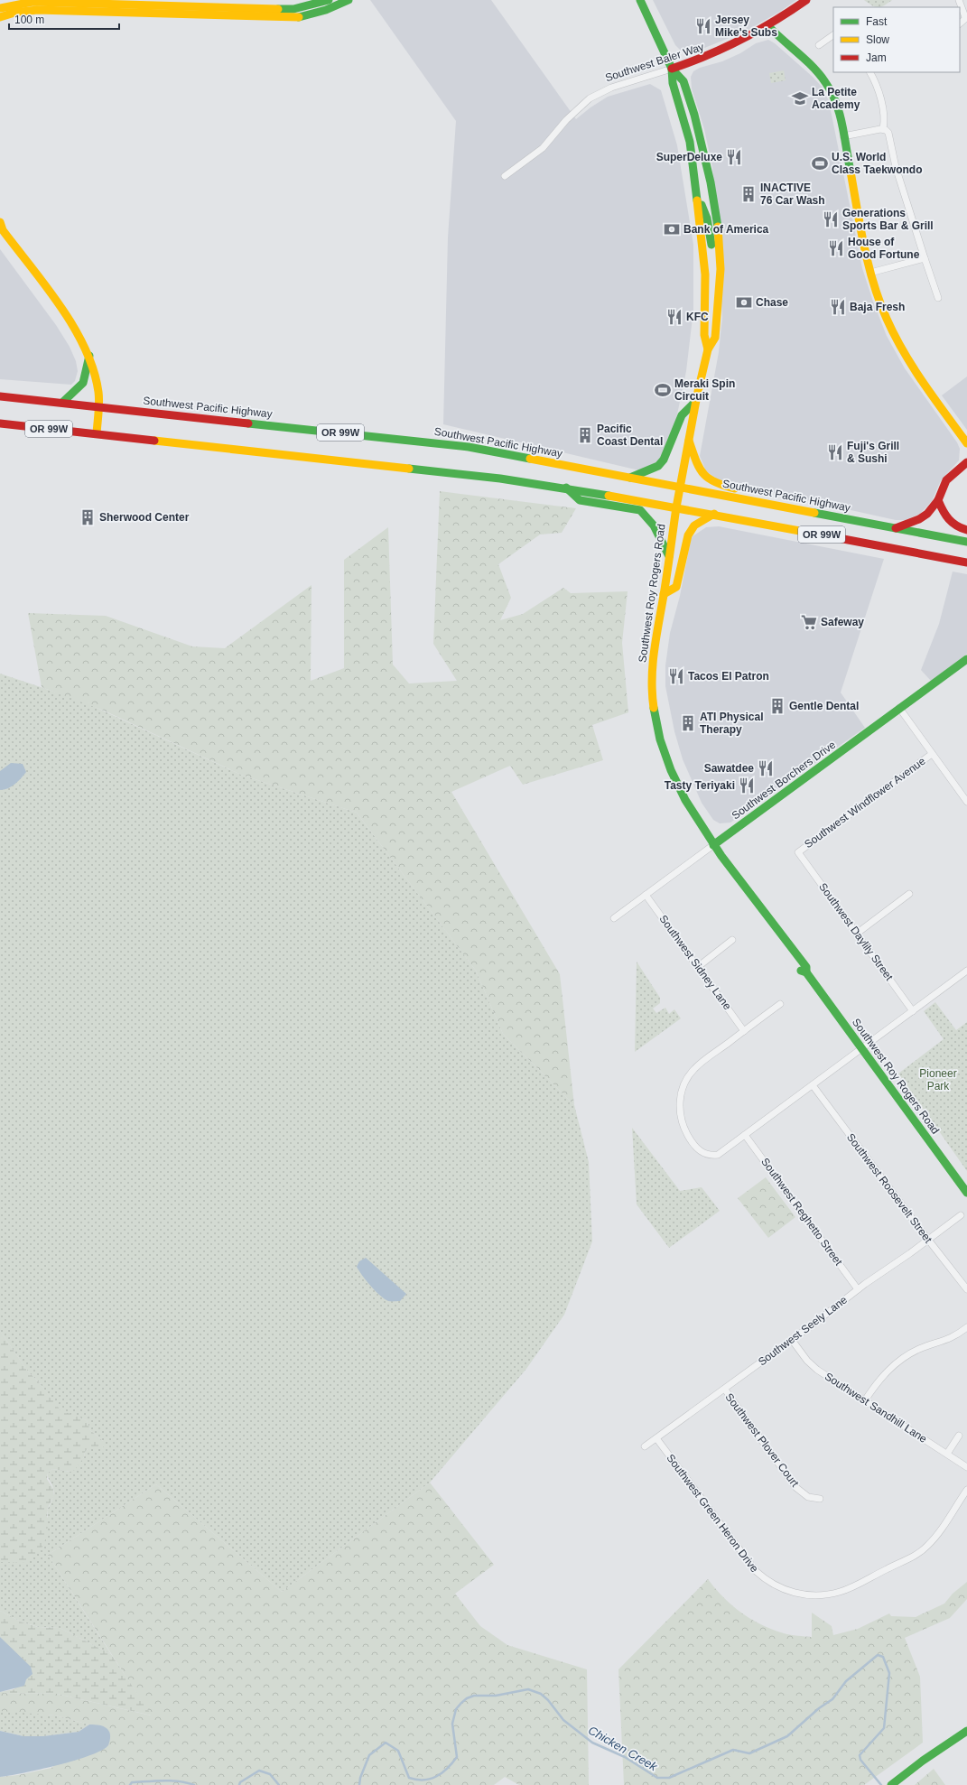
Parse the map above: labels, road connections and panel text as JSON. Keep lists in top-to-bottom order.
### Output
{
  "streets": {
    "main road": [
      "Southwest Baler Way",
      "Southwest Pacific Highway",
      "OR 99W",
      "Southwest Roy Rogers Road",
      "Southwest Borchers Drive"
    ],
    "street": [
      "Southwest Windflower Avenue",
      "Southwest Daylily Street",
      "Southwest Sidney Lane",
      "Southwest Roosevelt Street",
      "Southwest Reghetto Street",
      "Southwest Seely Lane",
      "Southwest Sandhill Lane",
      "Southwest Plover Court",
      "Southwest Green Heron Drive"
    ]
  },
  "crossings": [
    ["Southwest Pacific Highway", "Southwest Roy Rogers Road"],
    ["OR 99W", "Southwest Roy Rogers Road"],
    ["Southwest Roy Rogers Road", "Southwest Borchers Drive"],
    ["Southwest Borchers Drive", "Southwest Sidney Lane"],
    ["Southwest Windflower Avenue", "Southwest Daylily Street"],
    ["Southwest Roosevelt Street", "Southwest Seely Lane"],
    ["Southwest Reghetto Street", "Southwest Seely Lane"],
    ["Southwest Seely Lane", "Southwest Sandhill Lane"],
    ["Southwest Seely Lane", "Southwest Plover Court"],
    ["Southwest Seely Lane", "Southwest Green Heron Drive"]
  ],
  "water": ["Chicken Creek"],
  "parks": ["Pioneer Park"],
  "places": {
    "restaurant": [
      "Jersey Mike's Subs",
      "SuperDeluxe",
      "Generations Sports Bar & Grill",
      "House of Good Fortune",
      "Baja Fresh",
      "KFC",
      "Fuji's Grill & Sushi",
      "Tacos El Patron",
      "Sawatdee",
      "Tasty Teriyaki"
    ],
    "school or university": ["La Petite Academy"],
    "sports": ["U.S. World Class Taekwondo", "Meraki Spin Circuit"],
    "building": [
      "INACTIVE 76 Car Wash",
      "Pacific Coast Dental",
      "Sherwood Center",
      "Gentle Dental",
      "ATI Physical Therapy"
    ],
    "bank": ["Bank of America", "Chase"],
    "supermarket": ["Safeway"]
  },
  "legend": ["Fast", "Slow", "Jam"],
  "scale_bar": "100 m"
}
